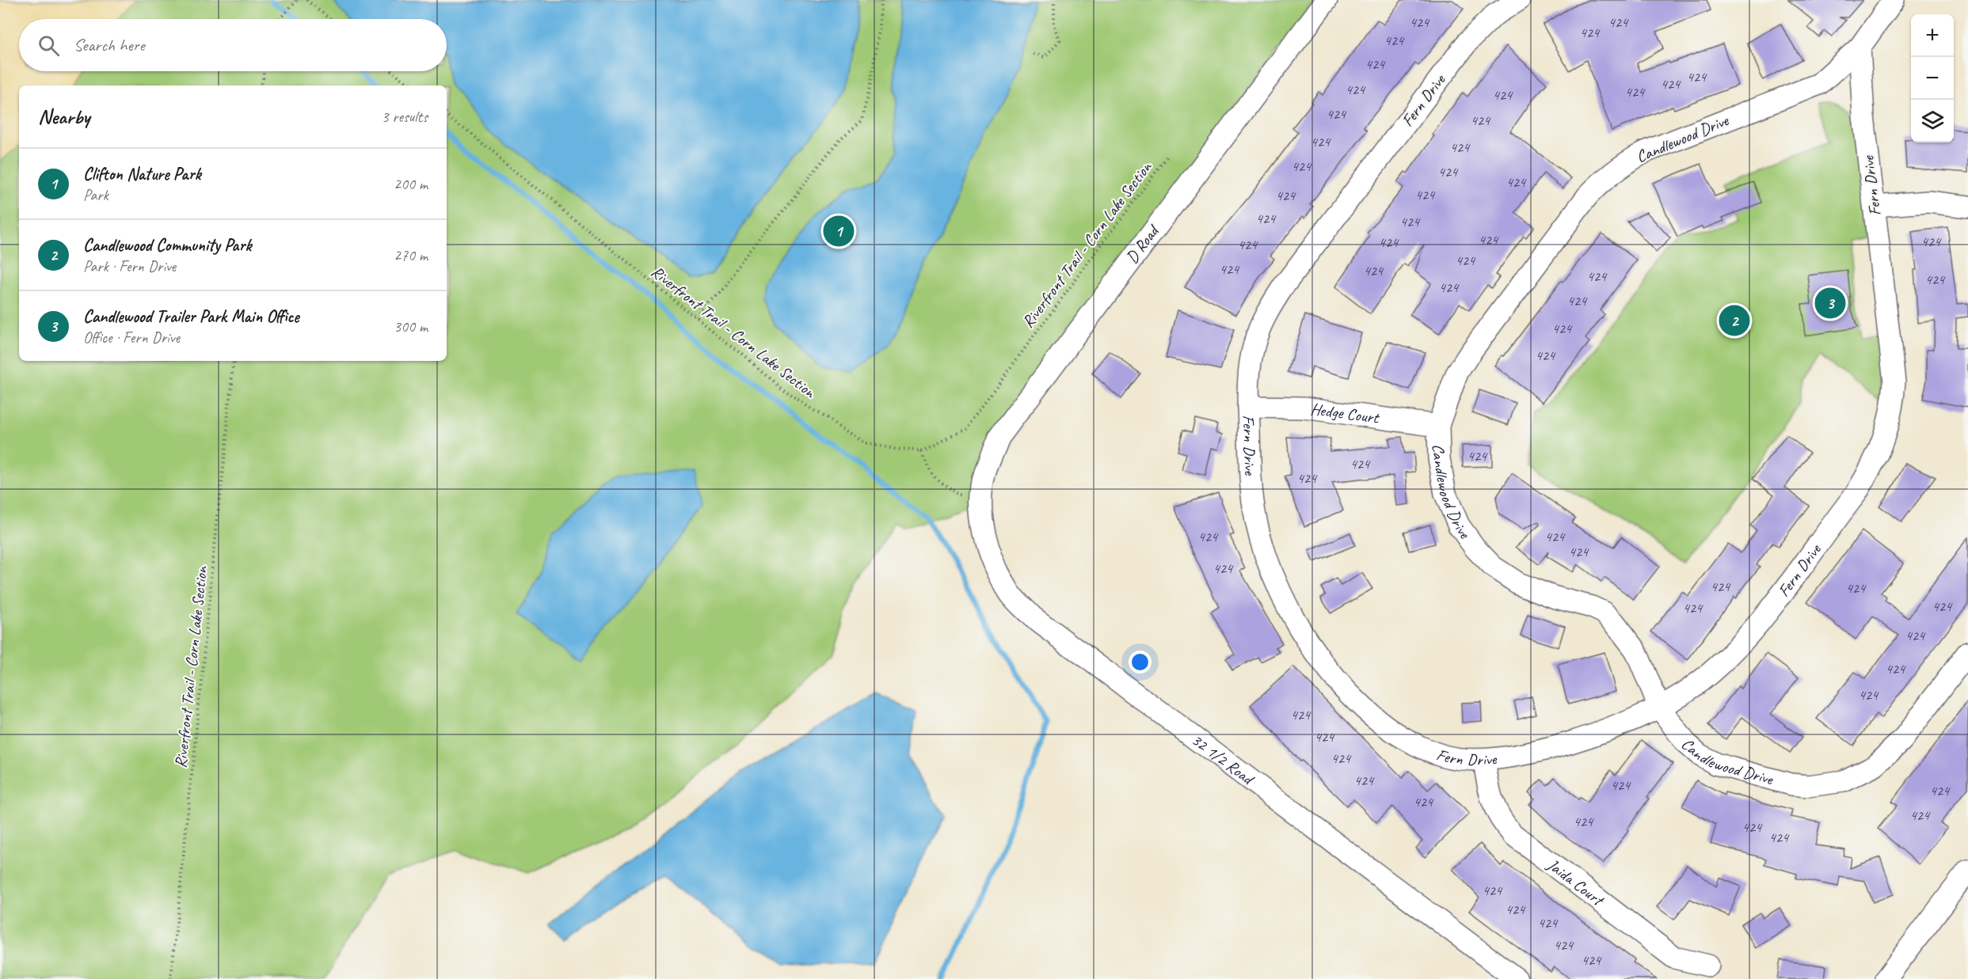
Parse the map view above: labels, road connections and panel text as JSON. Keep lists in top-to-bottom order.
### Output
{
  "streets": {
    "street": [
      "Fern Drive",
      "Candlewood Drive",
      "D Road",
      "Hedge Court",
      "32 1/2 Road",
      "Jaida Court"
    ],
    "path": ["Riverfront Trail - Corn Lake Section"]
  },
  "crossings": [
    ["Fern Drive", "Candlewood Drive"],
    ["Fern Drive", "Hedge Court"],
    ["Fern Drive", "Jaida Court"],
    ["Candlewood Drive", "Hedge Court"],
    ["D Road", "32 1/2 Road"]
  ],
  "house_numbers": [
    "424",
    "424",
    "424",
    "424",
    "424",
    "424",
    "424",
    "424",
    "424",
    "424",
    "424",
    "424",
    "424",
    "424",
    "424",
    "424",
    "424",
    "424",
    "424",
    "424",
    "424",
    "424",
    "424",
    "424",
    "424",
    "424",
    "424",
    "424",
    "424",
    "424",
    "424",
    "424",
    "424",
    "424",
    "424",
    "424",
    "424",
    "424",
    "424",
    "424",
    "424",
    "424",
    "424",
    "424",
    "424",
    "424",
    "424",
    "424",
    "424",
    "424",
    "424",
    "424",
    "424",
    "424",
    "424",
    "424",
    "424",
    "424",
    "424",
    "424",
    "424",
    "424",
    "424",
    "424"
  ],
  "page": {
    "map_buttons": ["+", "−"],
    "search": "Search here",
    "heading": ["Nearby", "3 results"],
    "list": [
      {
        "mark": "1",
        "name": "Clifton Nature Park",
        "note": "Park",
        "value": "200 m"
      },
      {
        "mark": "2",
        "name": "Candlewood Community Park",
        "note": "Park · Fern Drive",
        "value": "270 m"
      },
      {
        "mark": "3",
        "name": "Candlewood Trailer Park Main Office",
        "note": "Office · Fern Drive",
        "value": "300 m"
      }
    ],
    "pins": ["1", "3", "2"]
  }
}
